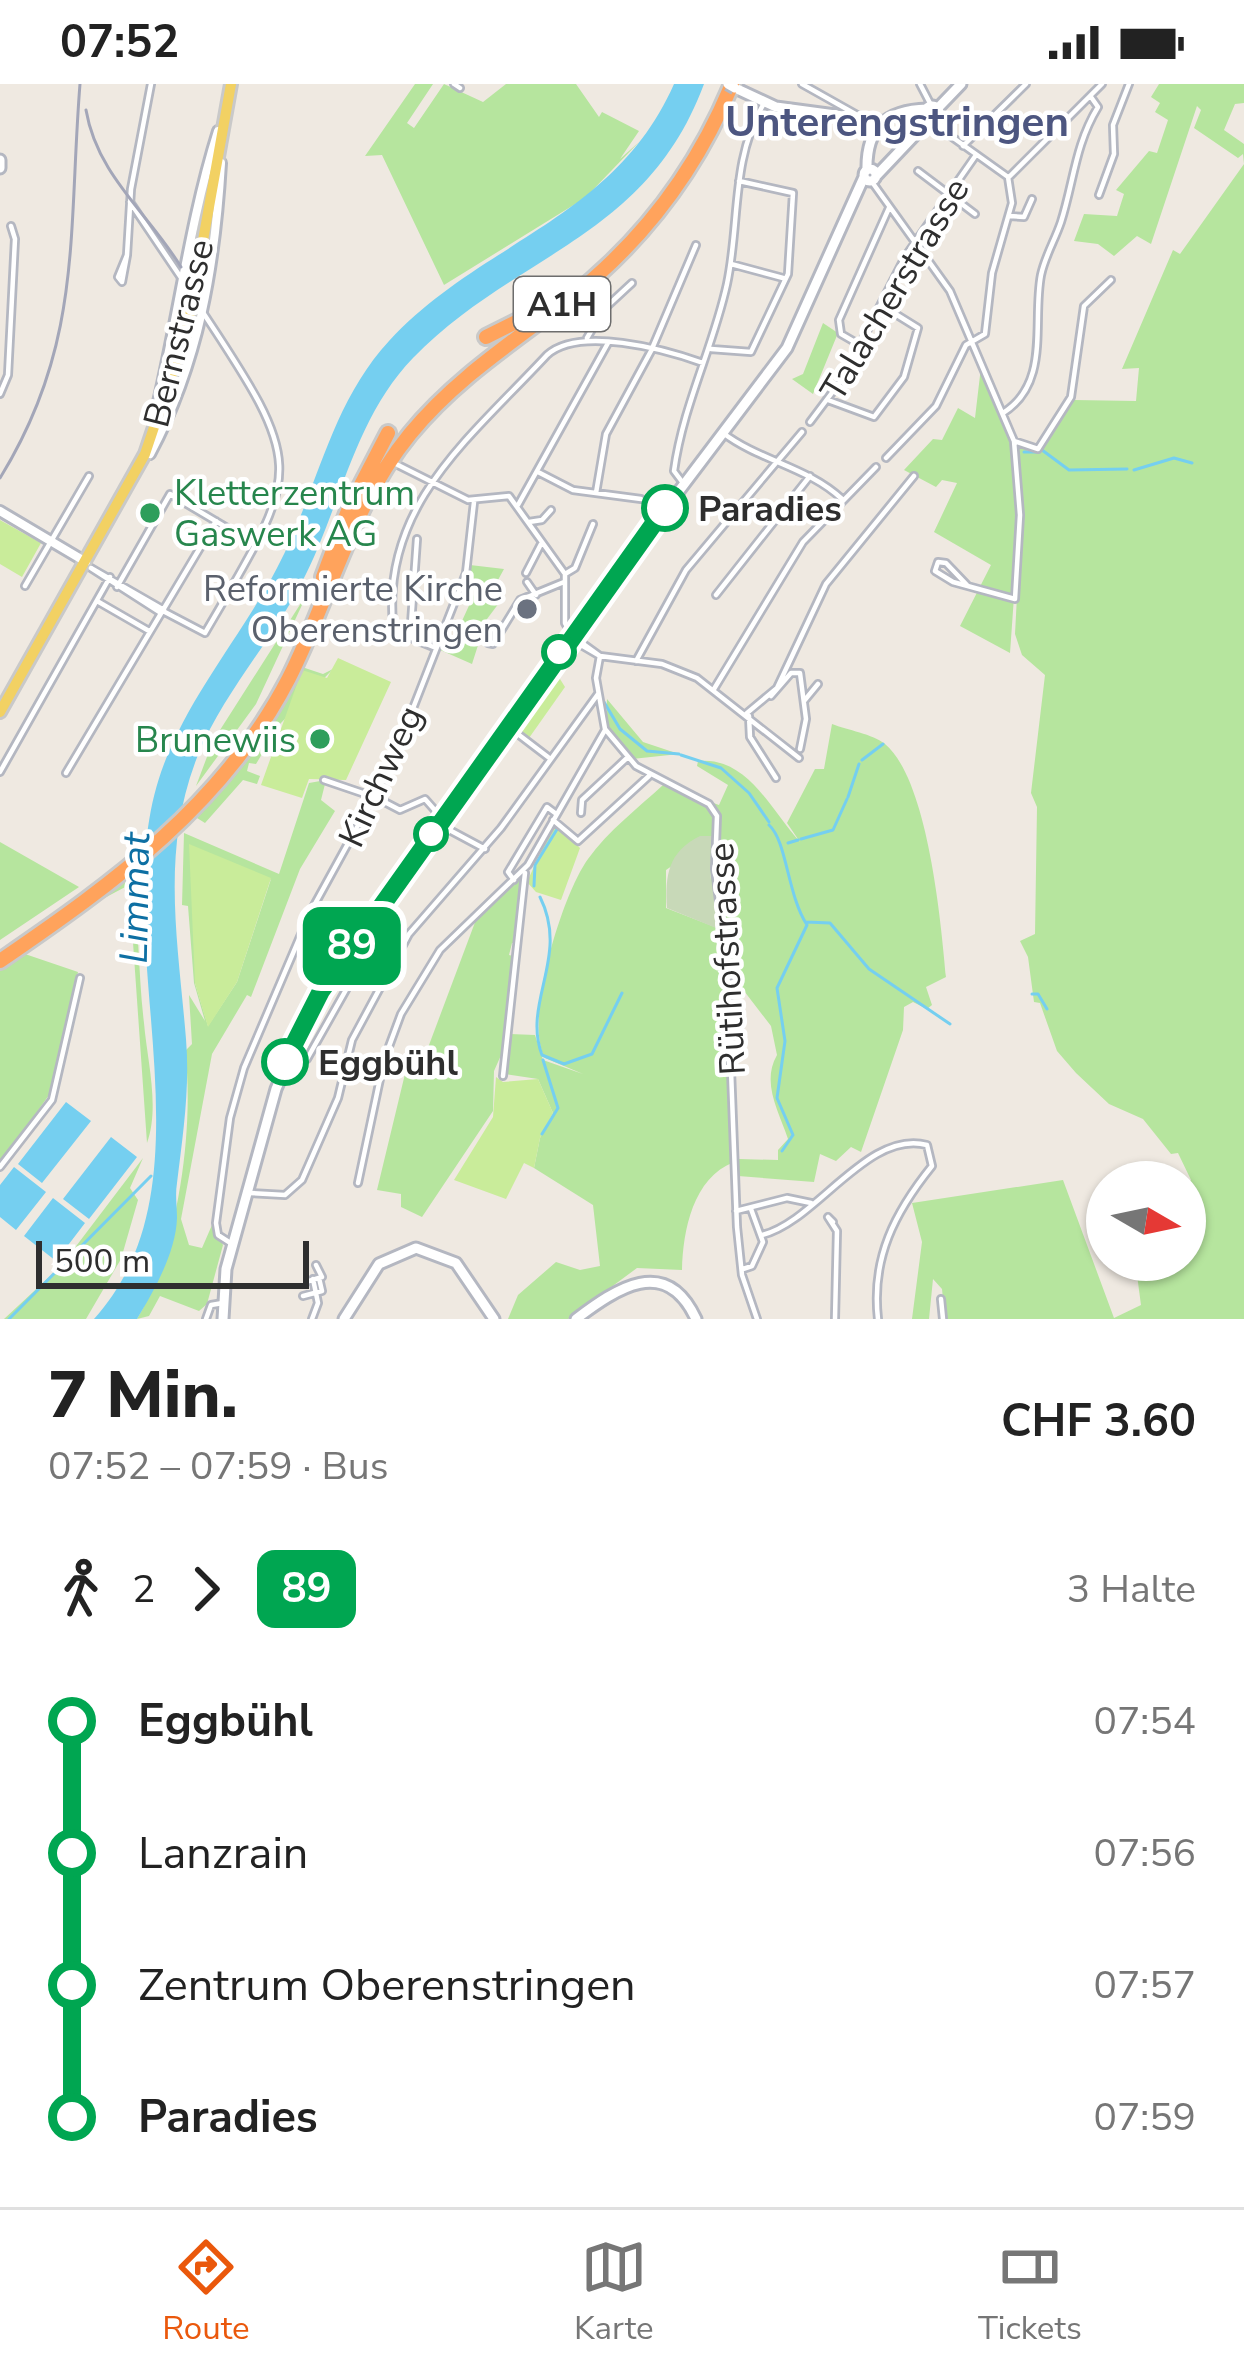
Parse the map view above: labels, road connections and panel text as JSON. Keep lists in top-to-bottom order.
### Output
{
  "streets": {
    "highway": ["A1H"],
    "main road": ["Bernstrasse"],
    "street": ["Talacherstrasse", "Kirchweg", "Rütihofstrasse"]
  },
  "districts": ["Unterengstringen"],
  "water": ["Limmat"],
  "places": [
    "Paradies",
    "Kletterzentrum Gaswerk AG",
    "Reformierte Kirche Oberenstringen",
    "Brunewiis",
    "Eggbühl"
  ],
  "lines": ["bus line 89"],
  "scale_bar": "500 m",
  "north": "right",
  "page": {
    "status": "07:52",
    "on_map": "89",
    "scale": "500 m",
    "heading": ["7 Min.", "07:52 – 07:59 · Bus", "CHF 3.60"],
    "legs": ["2", "89", "3 Halte"],
    "list": [
      {
        "name": "Eggbühl",
        "value": "07:54"
      },
      {
        "name": "Lanzrain",
        "value": "07:56"
      },
      {
        "name": "Zentrum Oberenstringen",
        "value": "07:57"
      },
      {
        "name": "Paradies",
        "value": "07:59"
      }
    ],
    "tabs": ["Route", "Karte", "Tickets"]
  }
}
